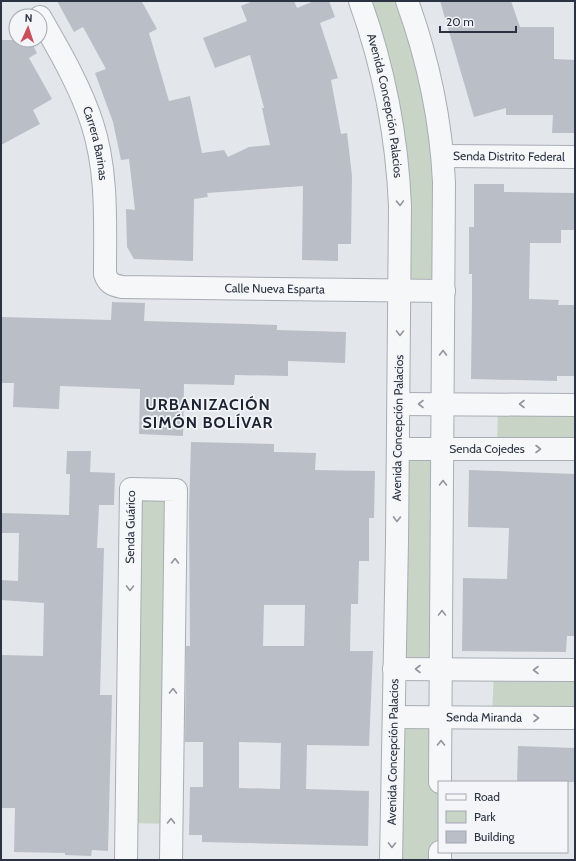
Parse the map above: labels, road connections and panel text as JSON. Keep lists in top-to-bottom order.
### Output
{
  "streets": {
    "street": [
      "Avenida Concepción Palacios",
      "Carrera Barinas",
      "Senda Distrito Federal",
      "Calle Nueva Esparta",
      "Senda Cojedes",
      "Senda Guárico",
      "Senda Miranda"
    ]
  },
  "crossings": [
    ["Avenida Concepción Palacios", "Calle Nueva Esparta"],
    ["Avenida Concepción Palacios", "Senda Cojedes"],
    ["Avenida Concepción Palacios", "Senda Miranda"],
    ["Carrera Barinas", "Calle Nueva Esparta"]
  ],
  "districts": ["URBANIZACIÓN SIMÓN BOLÍVAR"],
  "legend": ["Road", "Park", "Building"],
  "scale_bar": "20 m",
  "north": "top"
}
